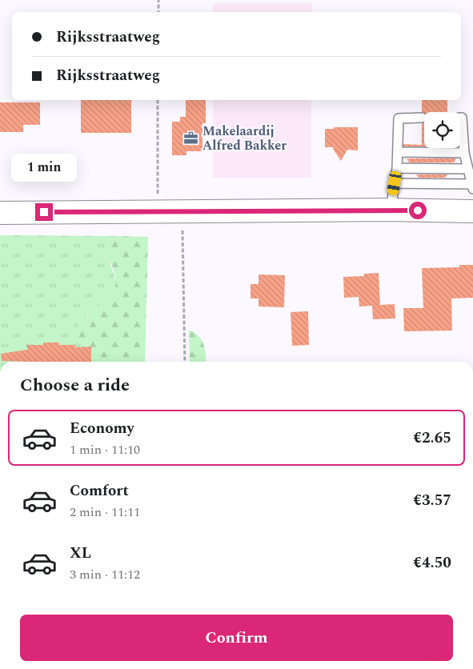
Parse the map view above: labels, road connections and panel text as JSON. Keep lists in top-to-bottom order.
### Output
{
  "places": {
    "office": ["Makelaardij Alfred Bakker"]
  },
  "page": {
    "banner": ["Rijksstraatweg", "Rijksstraatweg"],
    "bubble": "1 min",
    "heading": "Choose a ride",
    "list": [
      {
        "name": "Economy",
        "note": "1 min · 11:10",
        "value": "€2.65"
      },
      {
        "name": "Comfort",
        "note": "2 min · 11:11",
        "value": "€3.57"
      },
      {
        "name": "XL",
        "note": "3 min · 11:12",
        "value": "€4.50"
      }
    ],
    "buttons": "Confirm"
  }
}
